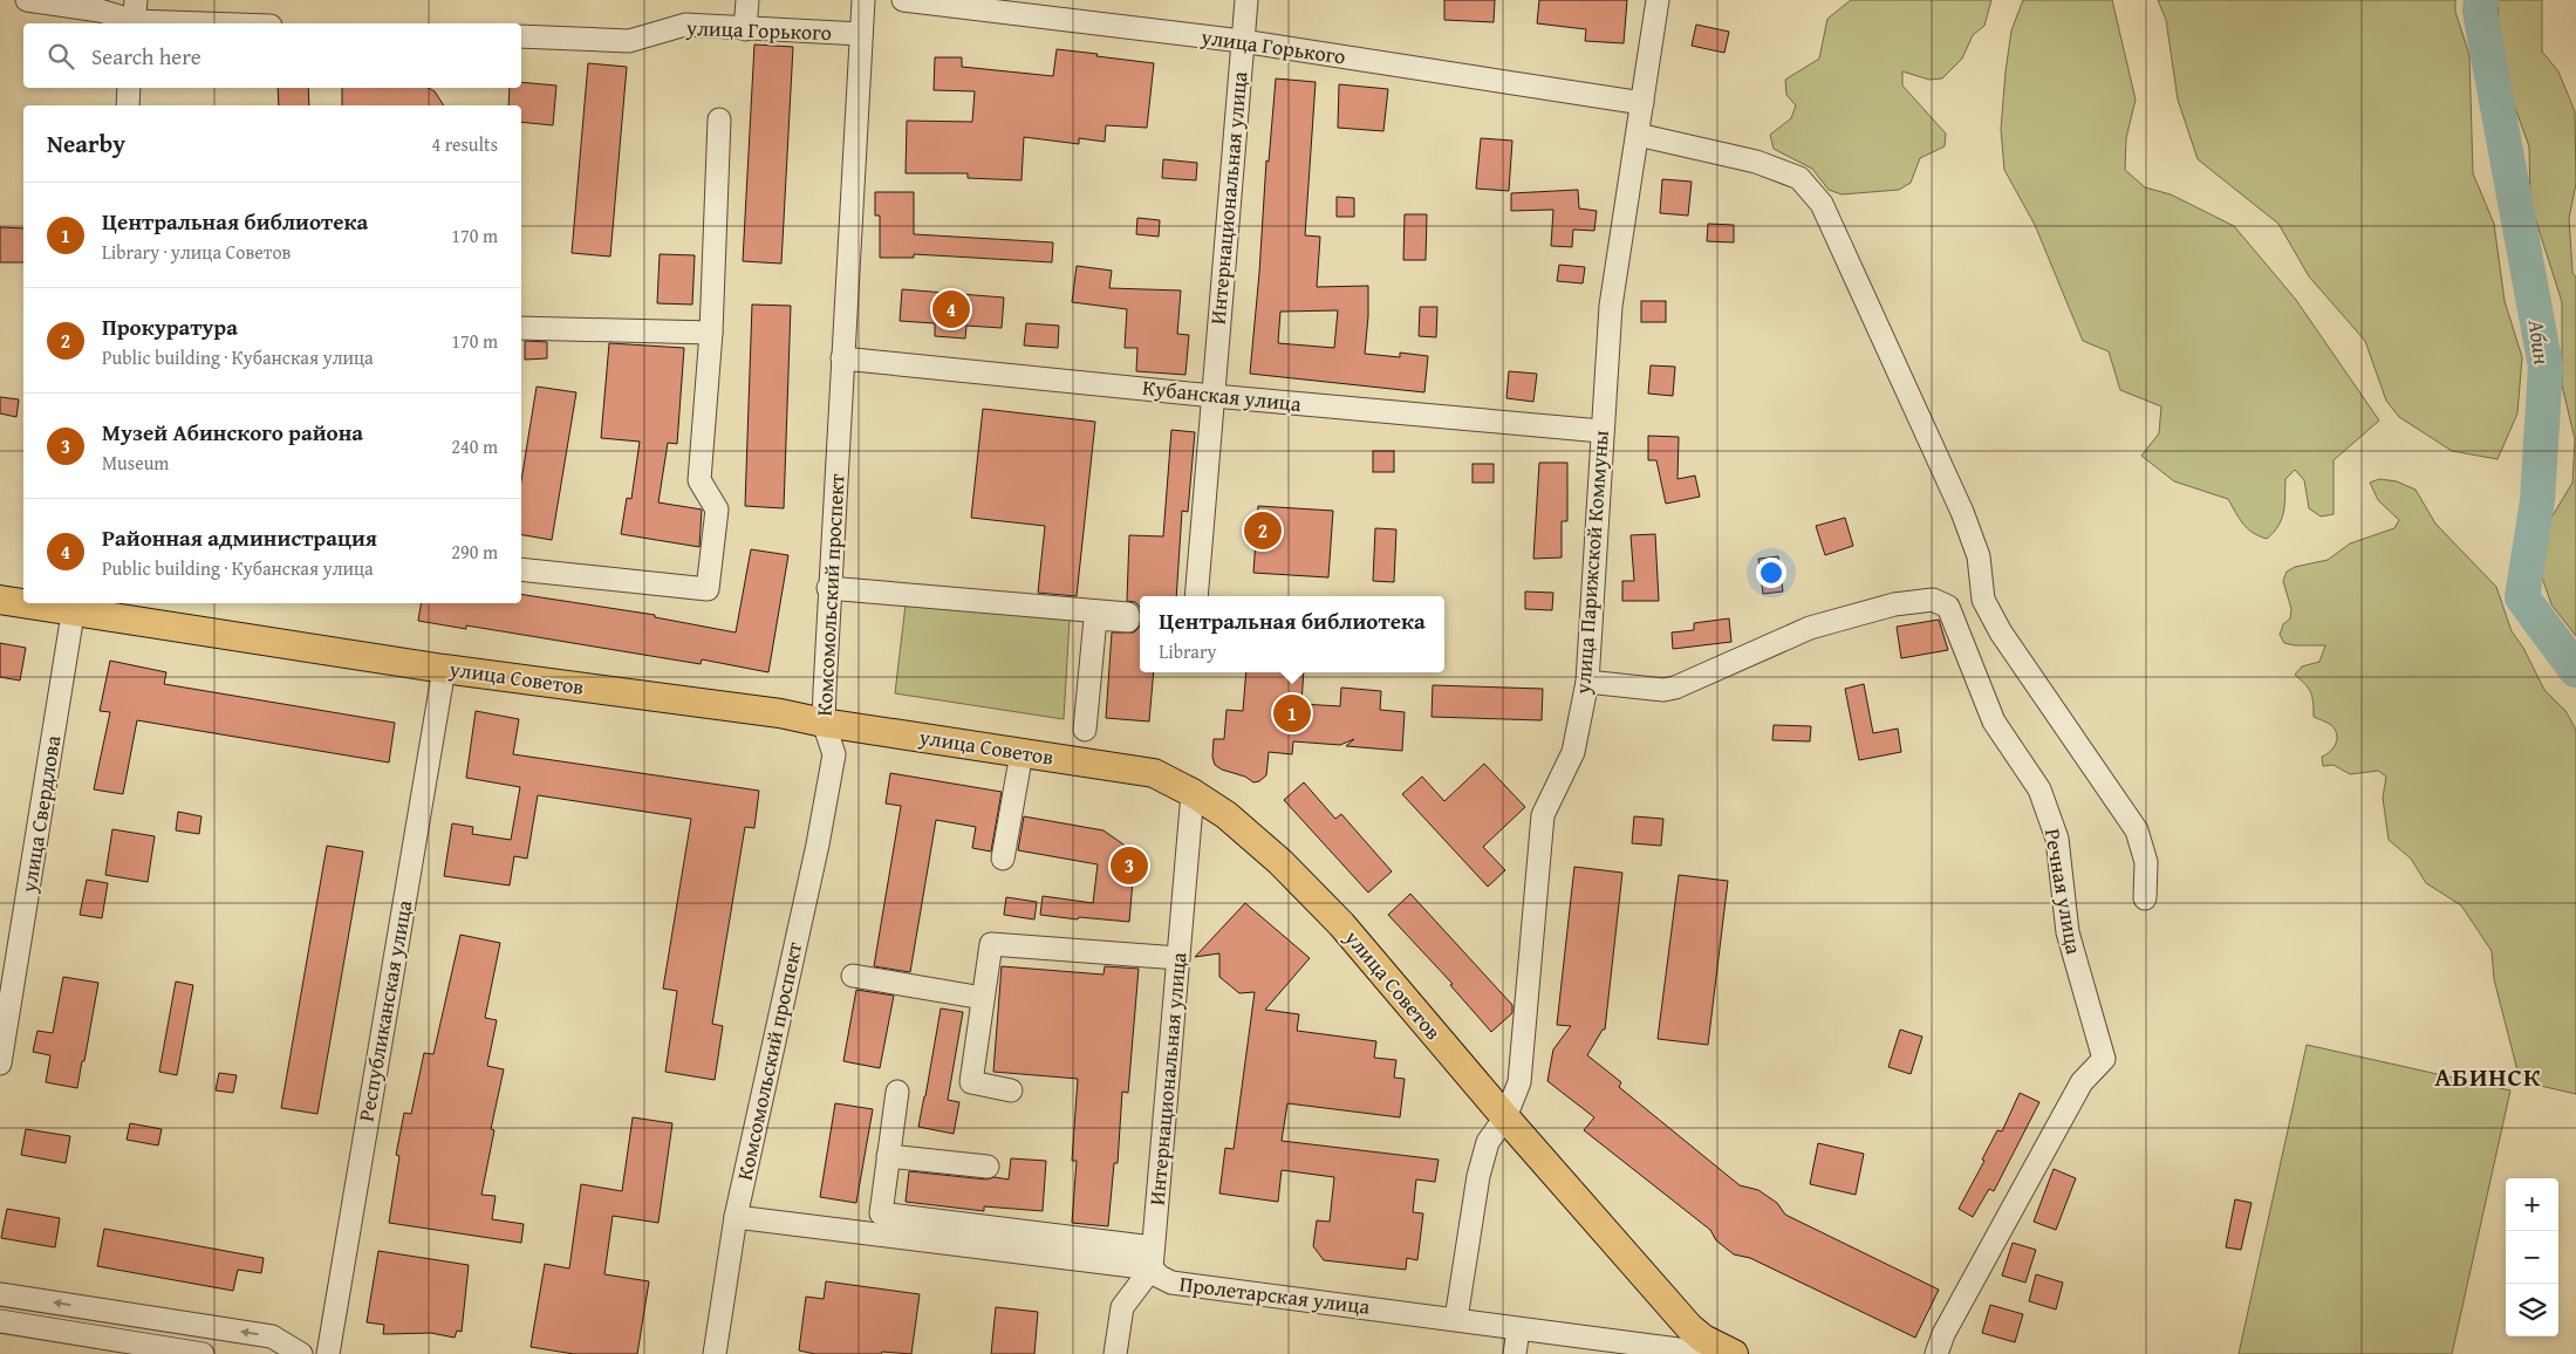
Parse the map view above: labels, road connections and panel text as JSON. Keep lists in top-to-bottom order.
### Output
{
  "streets": {
    "main road": ["улица Советов"],
    "street": [
      "улица Горького",
      "Интернациональная улица",
      "Кубанская улица",
      "улица Парижской Коммуны",
      "Комсомольский проспект",
      "улица Свердлова",
      "Речная улица",
      "Республиканская улица",
      "Пролетарская улица"
    ]
  },
  "crossings": [
    ["улица Горького", "Интернациональная улица"],
    ["улица Горького", "улица Парижской Коммуны"],
    ["улица Горького", "Комсомольский проспект"],
    ["Интернациональная улица", "Кубанская улица"],
    ["Интернациональная улица", "улица Советов"],
    ["Интернациональная улица", "Пролетарская улица"],
    ["Кубанская улица", "улица Парижской Коммуны"],
    ["Кубанская улица", "Комсомольский проспект"],
    ["улица Парижской Коммуны", "улица Советов"],
    ["улица Парижской Коммуны", "Пролетарская улица"],
    ["Комсомольский проспект", "улица Советов"],
    ["Комсомольский проспект", "Пролетарская улица"],
    ["улица Советов", "улица Свердлова"],
    ["улица Советов", "Республиканская улица"]
  ],
  "districts": ["АБИНСК"],
  "water": ["Абин"],
  "page": {
    "search": "Search here",
    "heading": ["Nearby", "4 results"],
    "list": [
      {
        "mark": "1",
        "name": "Центральная библиотека",
        "note": "Library · улица Советов",
        "value": "170 m"
      },
      {
        "mark": "2",
        "name": "Прокуратура",
        "note": "Public building · Кубанская улица",
        "value": "170 m"
      },
      {
        "mark": "3",
        "name": "Музей Абинского района",
        "note": "Museum",
        "value": "240 m"
      },
      {
        "mark": "4",
        "name": "Районная администрация",
        "note": "Public building · Кубанская улица",
        "value": "290 m"
      }
    ],
    "pins": [
      "4",
      "2",
      "1",
      "3"
    ],
    "popup": ["Центральная библиотека", "Library"],
    "map_buttons": ["+", "−"]
  }
}
